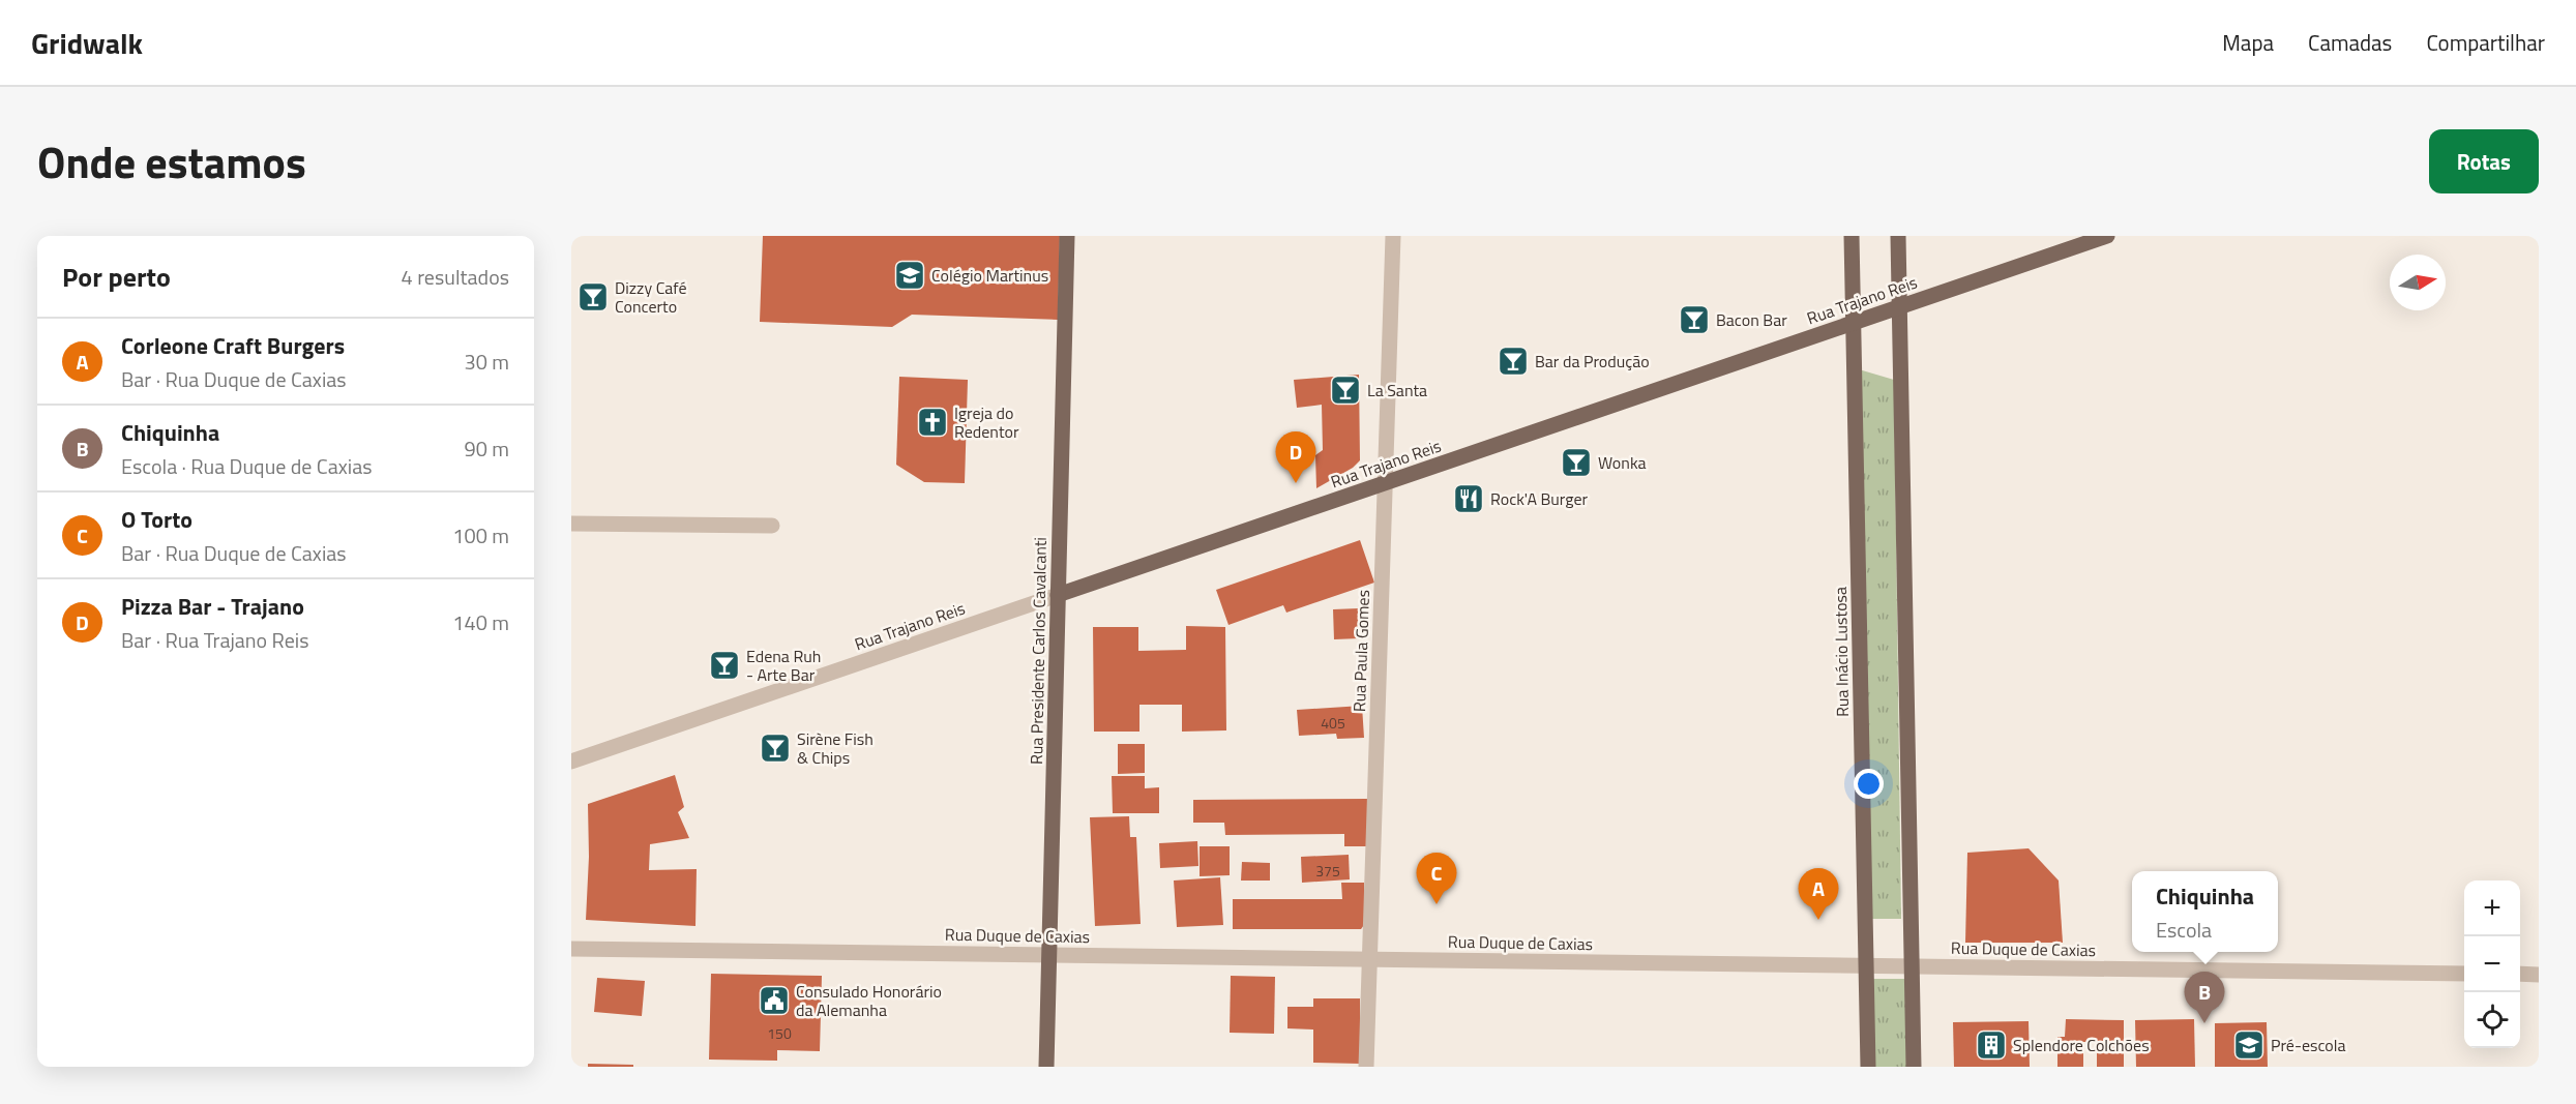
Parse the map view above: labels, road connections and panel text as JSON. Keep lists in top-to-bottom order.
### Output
{
  "streets": {
    "main road": ["Rua Trajano Reis", "Rua Presidente Carlos Cavalcanti", "Rua Inácio Lustosa"],
    "street": ["Rua Paula Gomes", "Rua Duque de Caxias"]
  },
  "crossings": [
    ["Rua Trajano Reis", "Rua Presidente Carlos Cavalcanti"],
    ["Rua Trajano Reis", "Rua Paula Gomes"],
    ["Rua Trajano Reis", "Rua Inácio Lustosa"],
    ["Rua Presidente Carlos Cavalcanti", "Rua Duque de Caxias"],
    ["Rua Paula Gomes", "Rua Duque de Caxias"],
    ["Rua Inácio Lustosa", "Rua Duque de Caxias"]
  ],
  "places": {
    "school or university": ["Colégio Martinus", "Pré-escola"],
    "bar": [
      "Dizzy Café Concerto",
      "Bacon Bar",
      "Bar da Produção",
      "La Santa",
      "Wonka",
      "Edena Ruh - Arte Bar",
      "Sirène Fish & Chips"
    ],
    "church": ["Igreja do Redentor"],
    "restaurant": ["Rock'A Burger"],
    "public building": ["Consulado Honorário da Alemanha"],
    "building": ["Splendore Colchões"]
  },
  "house_numbers": ["405", "375", "150"],
  "north": "right",
  "page": {
    "header": "Gridwalk",
    "nav": ["Mapa", "Camadas", "Compartilhar"],
    "title": "Onde estamos",
    "buttons": "Rotas",
    "heading": ["Por perto", "4 resultados"],
    "list": [
      {
        "mark": "A",
        "name": "Corleone Craft Burgers",
        "note": "Bar · Rua Duque de Caxias",
        "value": "30 m"
      },
      {
        "mark": "B",
        "name": "Chiquinha",
        "note": "Escola · Rua Duque de Caxias",
        "value": "90 m"
      },
      {
        "mark": "C",
        "name": "O Torto",
        "note": "Bar · Rua Duque de Caxias",
        "value": "100 m"
      },
      {
        "mark": "D",
        "name": "Pizza Bar - Trajano",
        "note": "Bar · Rua Trajano Reis",
        "value": "140 m"
      }
    ],
    "pins": [
      "D",
      "C",
      "A",
      "B"
    ],
    "popup": ["Chiquinha", "Escola"],
    "map_buttons": ["+", "−"]
  }
}
